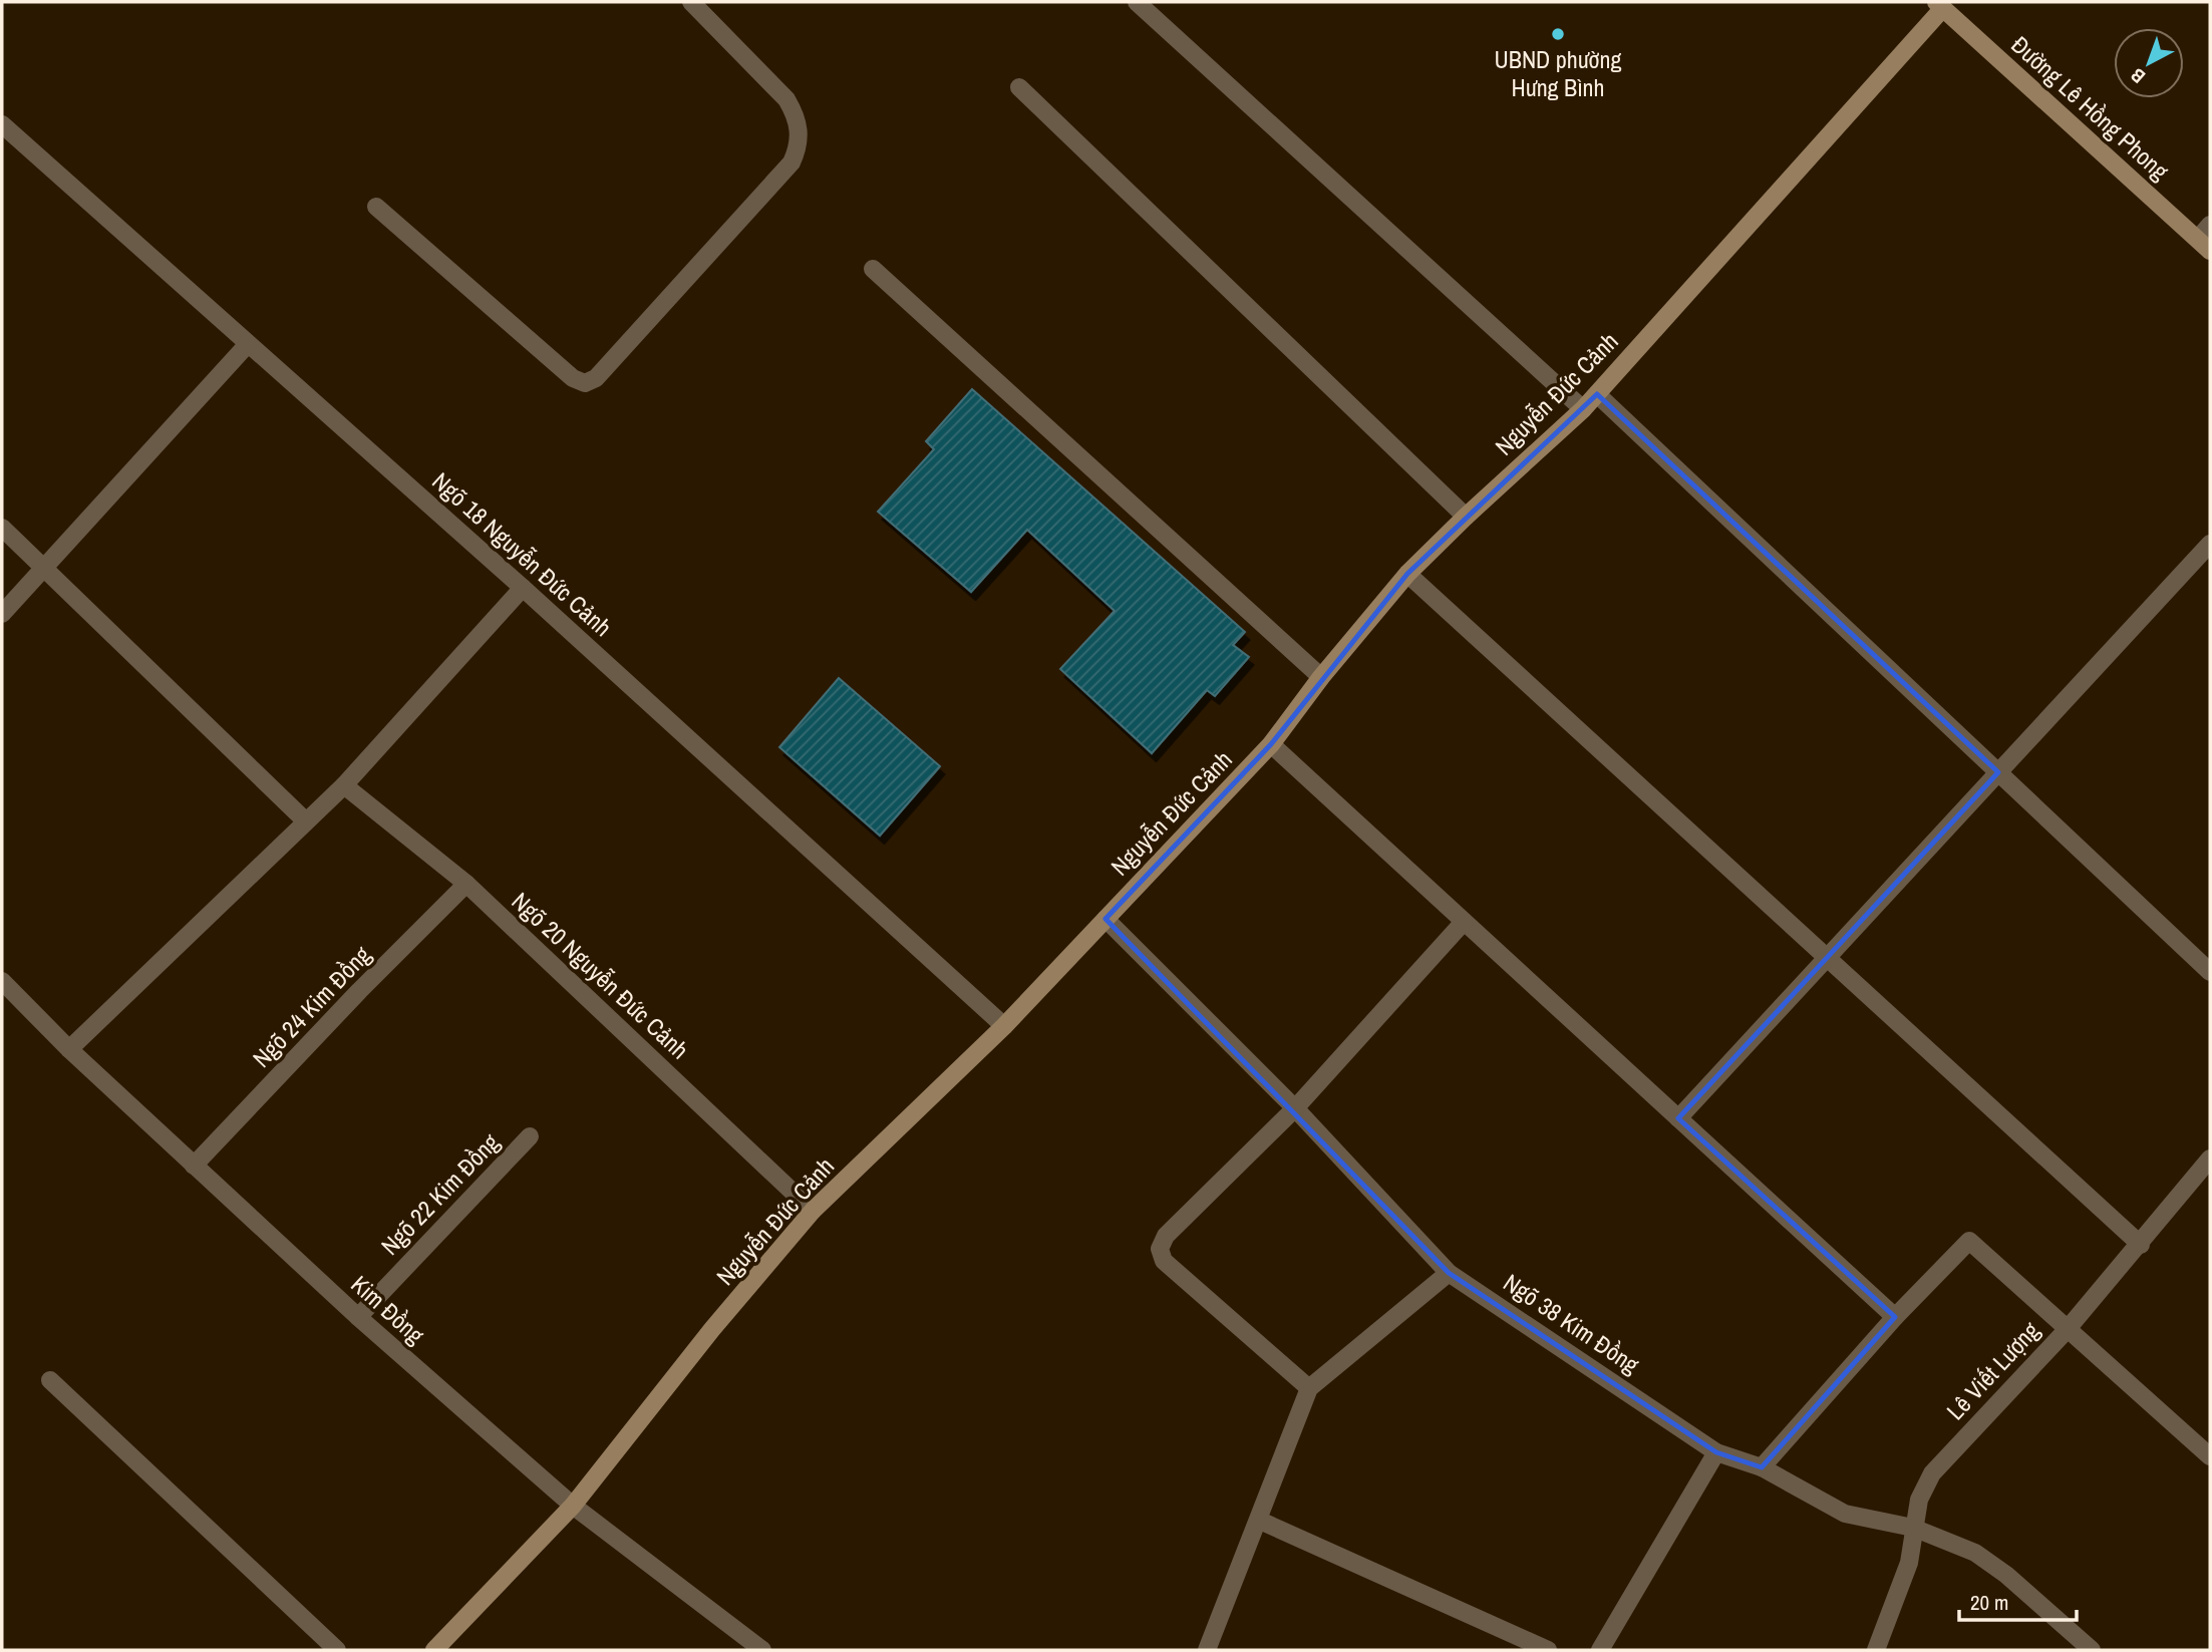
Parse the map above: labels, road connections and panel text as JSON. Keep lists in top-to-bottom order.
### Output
{
  "streets": {
    "street": [
      "Đường Lê Hồng Phong",
      "Nguyễn Đức Cảnh",
      "Ngõ 18 Nguyễn Đức Cảnh",
      "Ngõ 20 Nguyễn Đức Cảnh",
      "Ngõ 24 Kim Đồng",
      "Ngõ 22 Kim Đồng",
      "Kim Đồng",
      "Ngõ 38 Kim Đồng",
      "Lê Viết Lượng"
    ]
  },
  "crossings": [
    ["Đường Lê Hồng Phong", "Nguyễn Đức Cảnh"],
    ["Nguyễn Đức Cảnh", "Ngõ 18 Nguyễn Đức Cảnh"],
    ["Nguyễn Đức Cảnh", "Ngõ 20 Nguyễn Đức Cảnh"],
    ["Nguyễn Đức Cảnh", "Kim Đồng"],
    ["Nguyễn Đức Cảnh", "Ngõ 38 Kim Đồng"],
    ["Ngõ 20 Nguyễn Đức Cảnh", "Ngõ 24 Kim Đồng"],
    ["Ngõ 24 Kim Đồng", "Kim Đồng"],
    ["Ngõ 22 Kim Đồng", "Kim Đồng"],
    ["Ngõ 38 Kim Đồng", "Lê Viết Lượng"]
  ],
  "places": ["UBND phường Hưng Bình"],
  "scale_bar": "20 m",
  "north": "bottom left"
}
